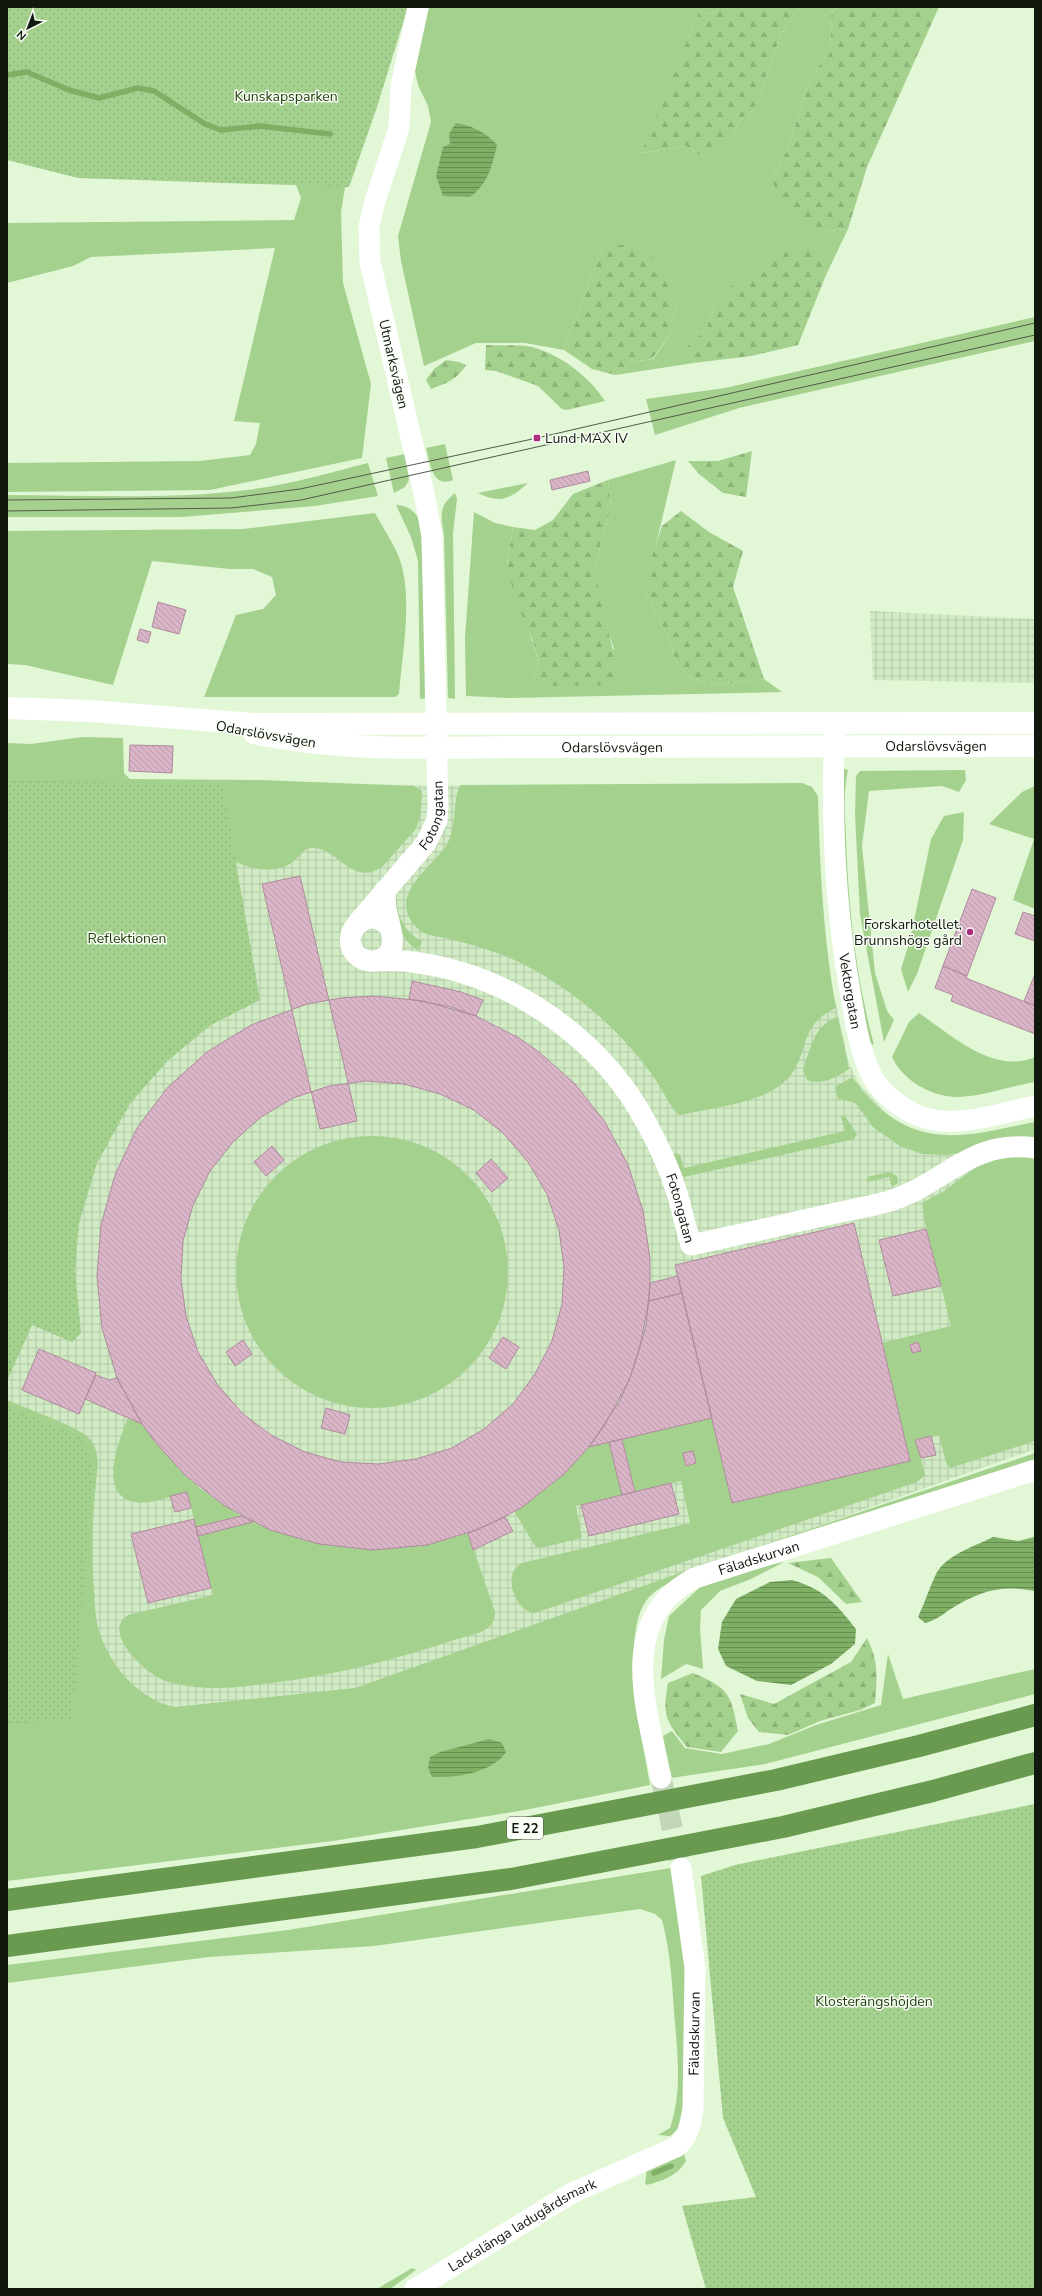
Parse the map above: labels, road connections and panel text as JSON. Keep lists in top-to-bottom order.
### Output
{
  "streets": {
    "highway": ["E 22"],
    "main road": ["Odarslövsvägen"],
    "street": [
      "Utmarksvägen",
      "Fotongatan",
      "Vektorgatan",
      "Fäladskurvan",
      "Lackalänga ladugårdsmark"
    ]
  },
  "crossings": [
    ["Utmarksvägen", "Odarslövsvägen"],
    ["Utmarksvägen", "Fotongatan"],
    ["Odarslövsvägen", "Fotongatan"],
    ["Odarslövsvägen", "Vektorgatan"],
    ["Fäladskurvan", "Lackalänga ladugårdsmark"]
  ],
  "parks": ["Kunskapsparken", "Reflektionen", "Klosterängshöjden"],
  "places": {
    "transit": ["Lund MAX IV"],
    "other": ["Forskarhotellet, Brunnshögs gård"]
  },
  "north": "bottom left"
}
